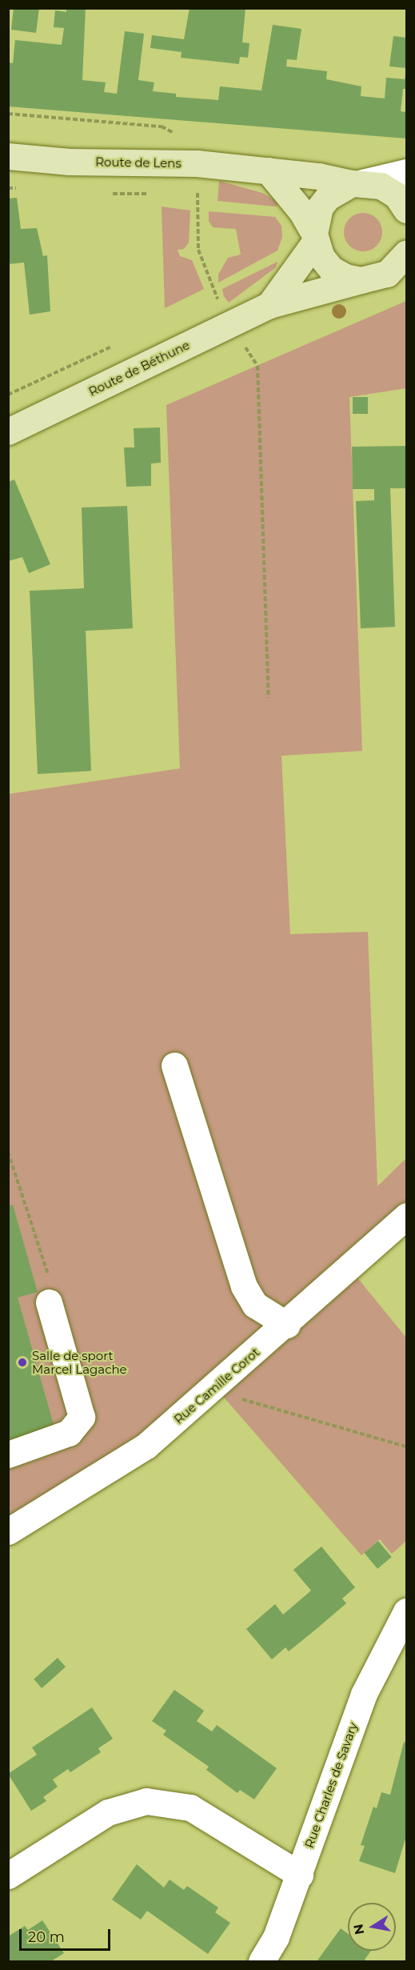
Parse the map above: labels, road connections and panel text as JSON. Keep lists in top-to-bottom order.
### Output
{
  "streets": {
    "main road": ["Route de Lens", "Route de Béthune"],
    "street": ["Rue Camille Corot", "Rue Charles de Savary"]
  },
  "places": ["Salle de sport Marcel Lagache"],
  "scale_bar": "20 m",
  "north": "left"
}
